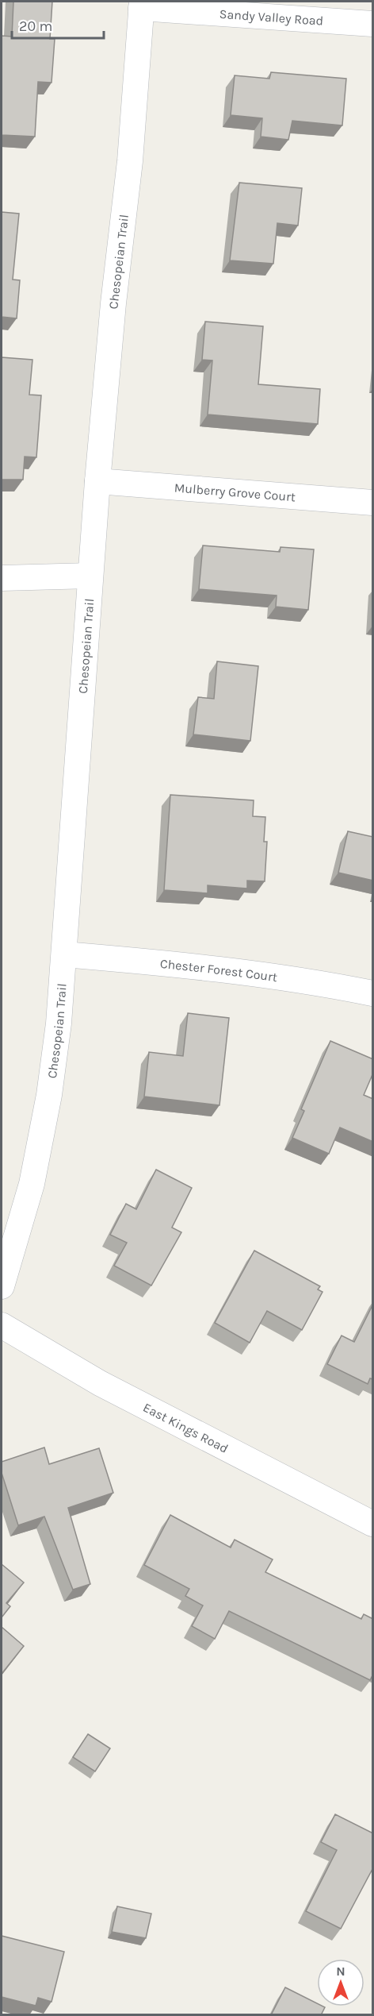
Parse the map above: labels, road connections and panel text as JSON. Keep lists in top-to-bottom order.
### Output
{
  "streets": {
    "street": [
      "Sandy Valley Road",
      "Chesopeian Trail",
      "Mulberry Grove Court",
      "Chester Forest Court",
      "East Kings Road"
    ]
  },
  "crossings": [
    ["Sandy Valley Road", "Chesopeian Trail"],
    ["Chesopeian Trail", "Mulberry Grove Court"],
    ["Chesopeian Trail", "Chester Forest Court"]
  ],
  "scale_bar": "20 m",
  "north": "top"
}
